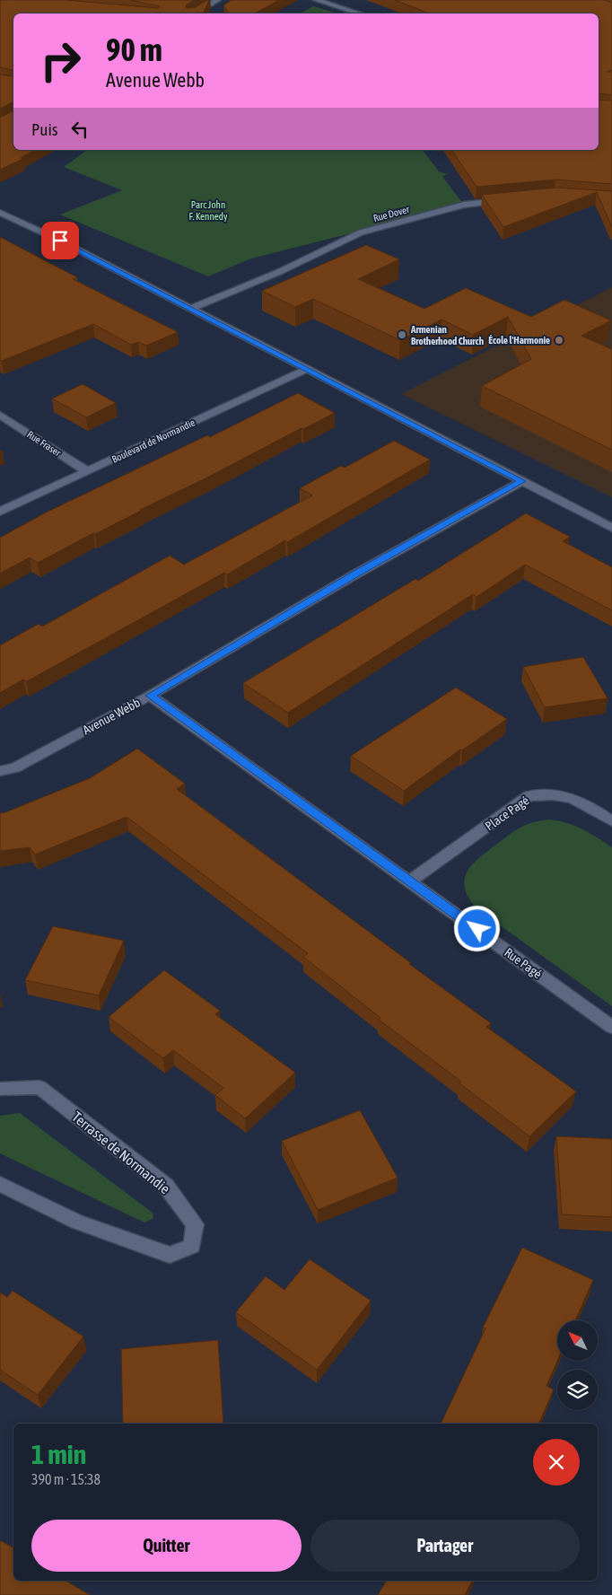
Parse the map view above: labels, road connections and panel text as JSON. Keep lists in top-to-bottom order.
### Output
{
  "streets": {
    "street": [
      "Rue Dover",
      "Boulevard de Normandie",
      "Rue Fraser",
      "Avenue Webb",
      "Place Pagé",
      "Rue Pagé",
      "Terrasse de Normandie"
    ]
  },
  "crossings": [
    ["Boulevard de Normandie", "Rue Fraser"],
    ["Avenue Webb", "Rue Pagé"],
    ["Place Pagé", "Rue Pagé"]
  ],
  "parks": ["Parc John F. Kennedy"],
  "places": ["Armenian Brotherhood Church", "École l'Harmonie"],
  "north": "top left",
  "page": {
    "turn": ["90 m", "Avenue Webb"],
    "then": "Puis",
    "heading": ["1 min", "390 m · 15:38"],
    "buttons": ["Quitter", "Partager"]
  }
}
